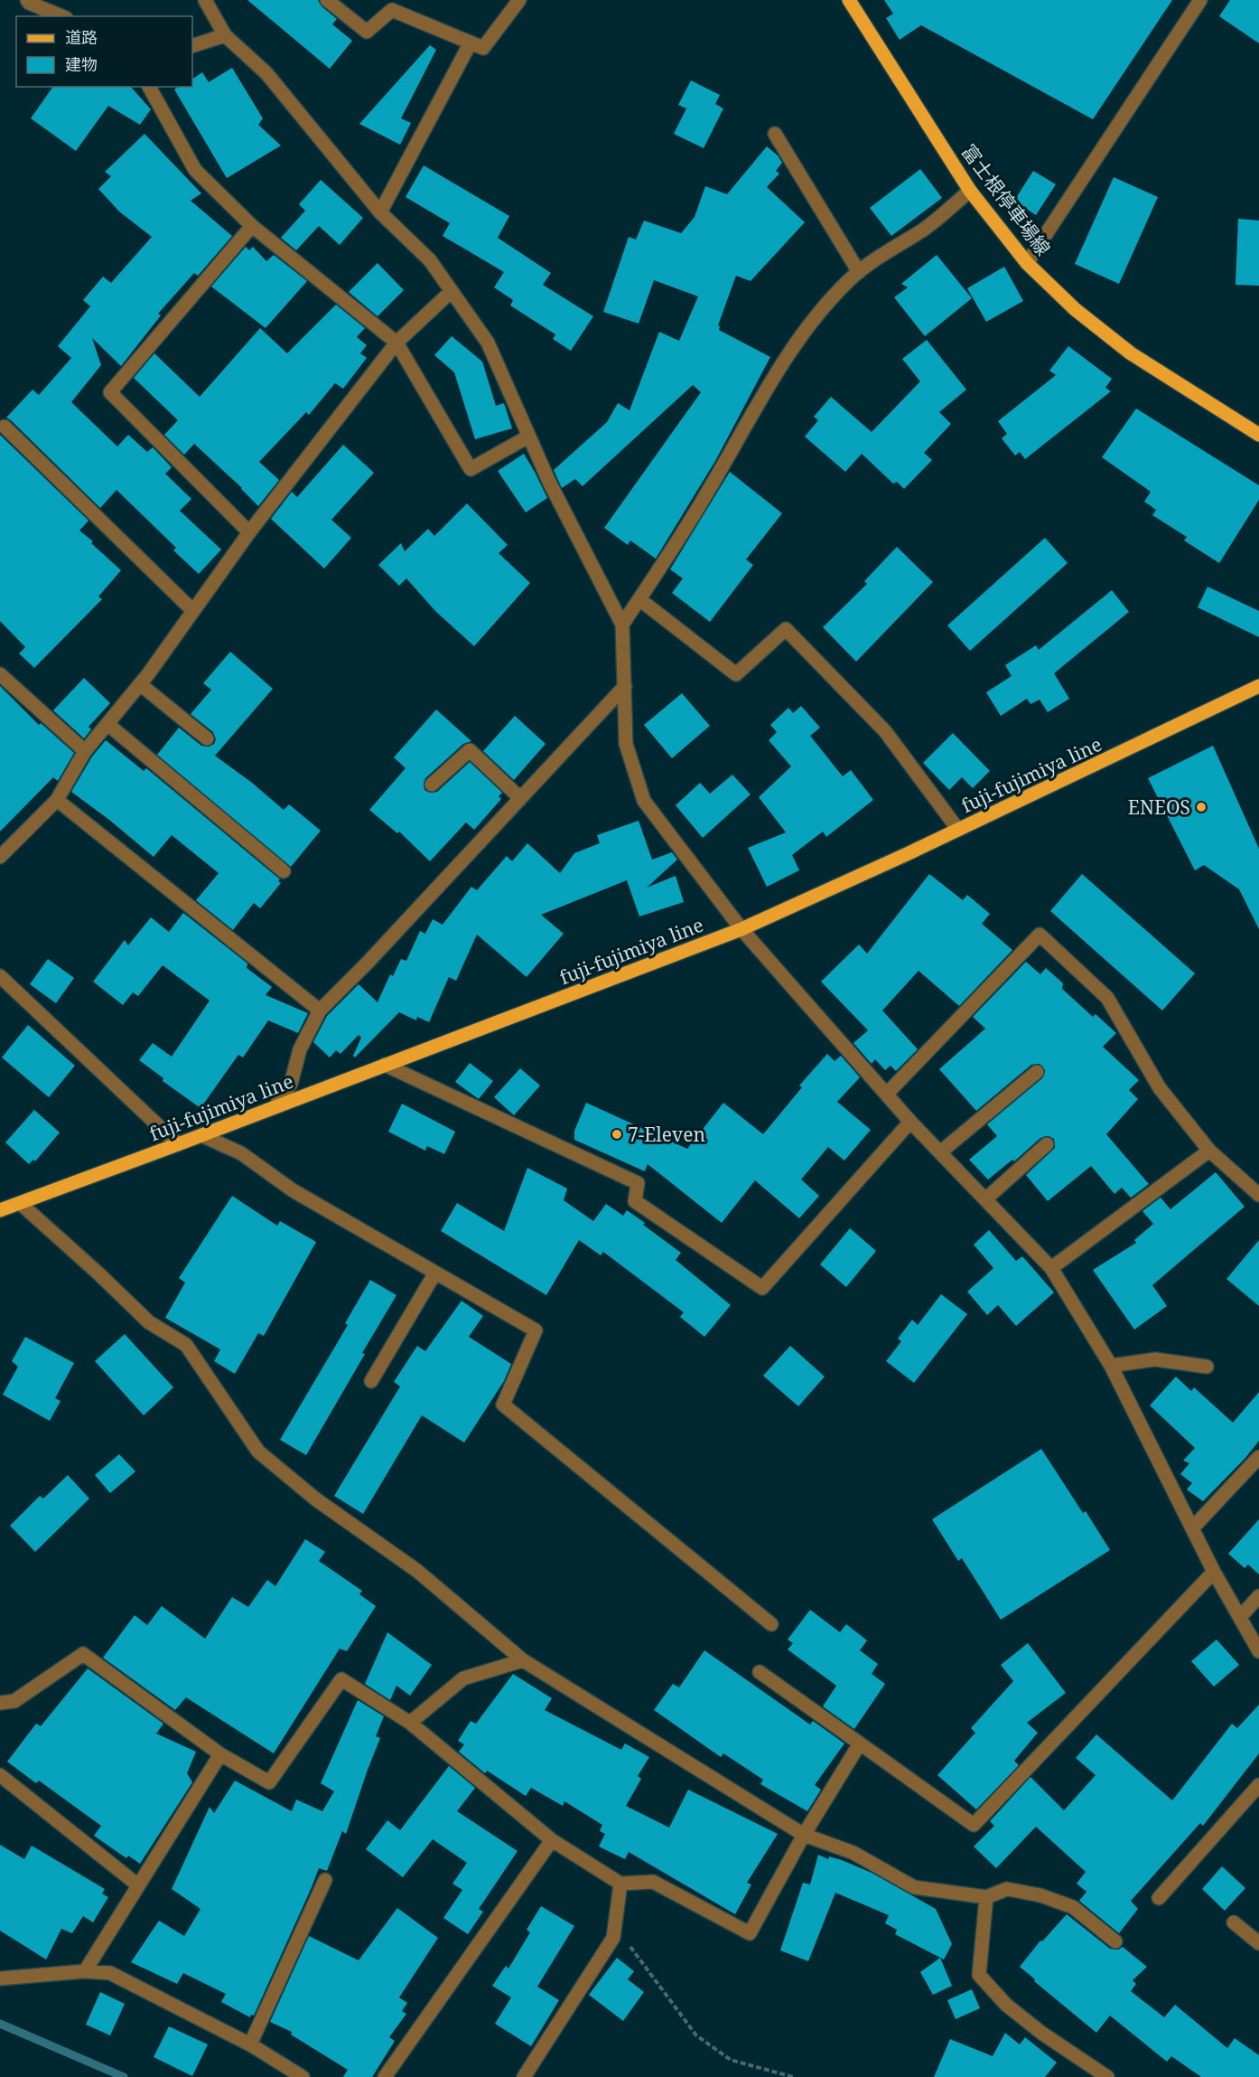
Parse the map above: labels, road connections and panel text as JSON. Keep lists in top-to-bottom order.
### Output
{
  "streets": {
    "main road": ["富士根停車場線", "fuji-fujimiya line"]
  },
  "places": ["ENEOS", "7-Eleven"],
  "legend": ["道路", "建物"]
}
